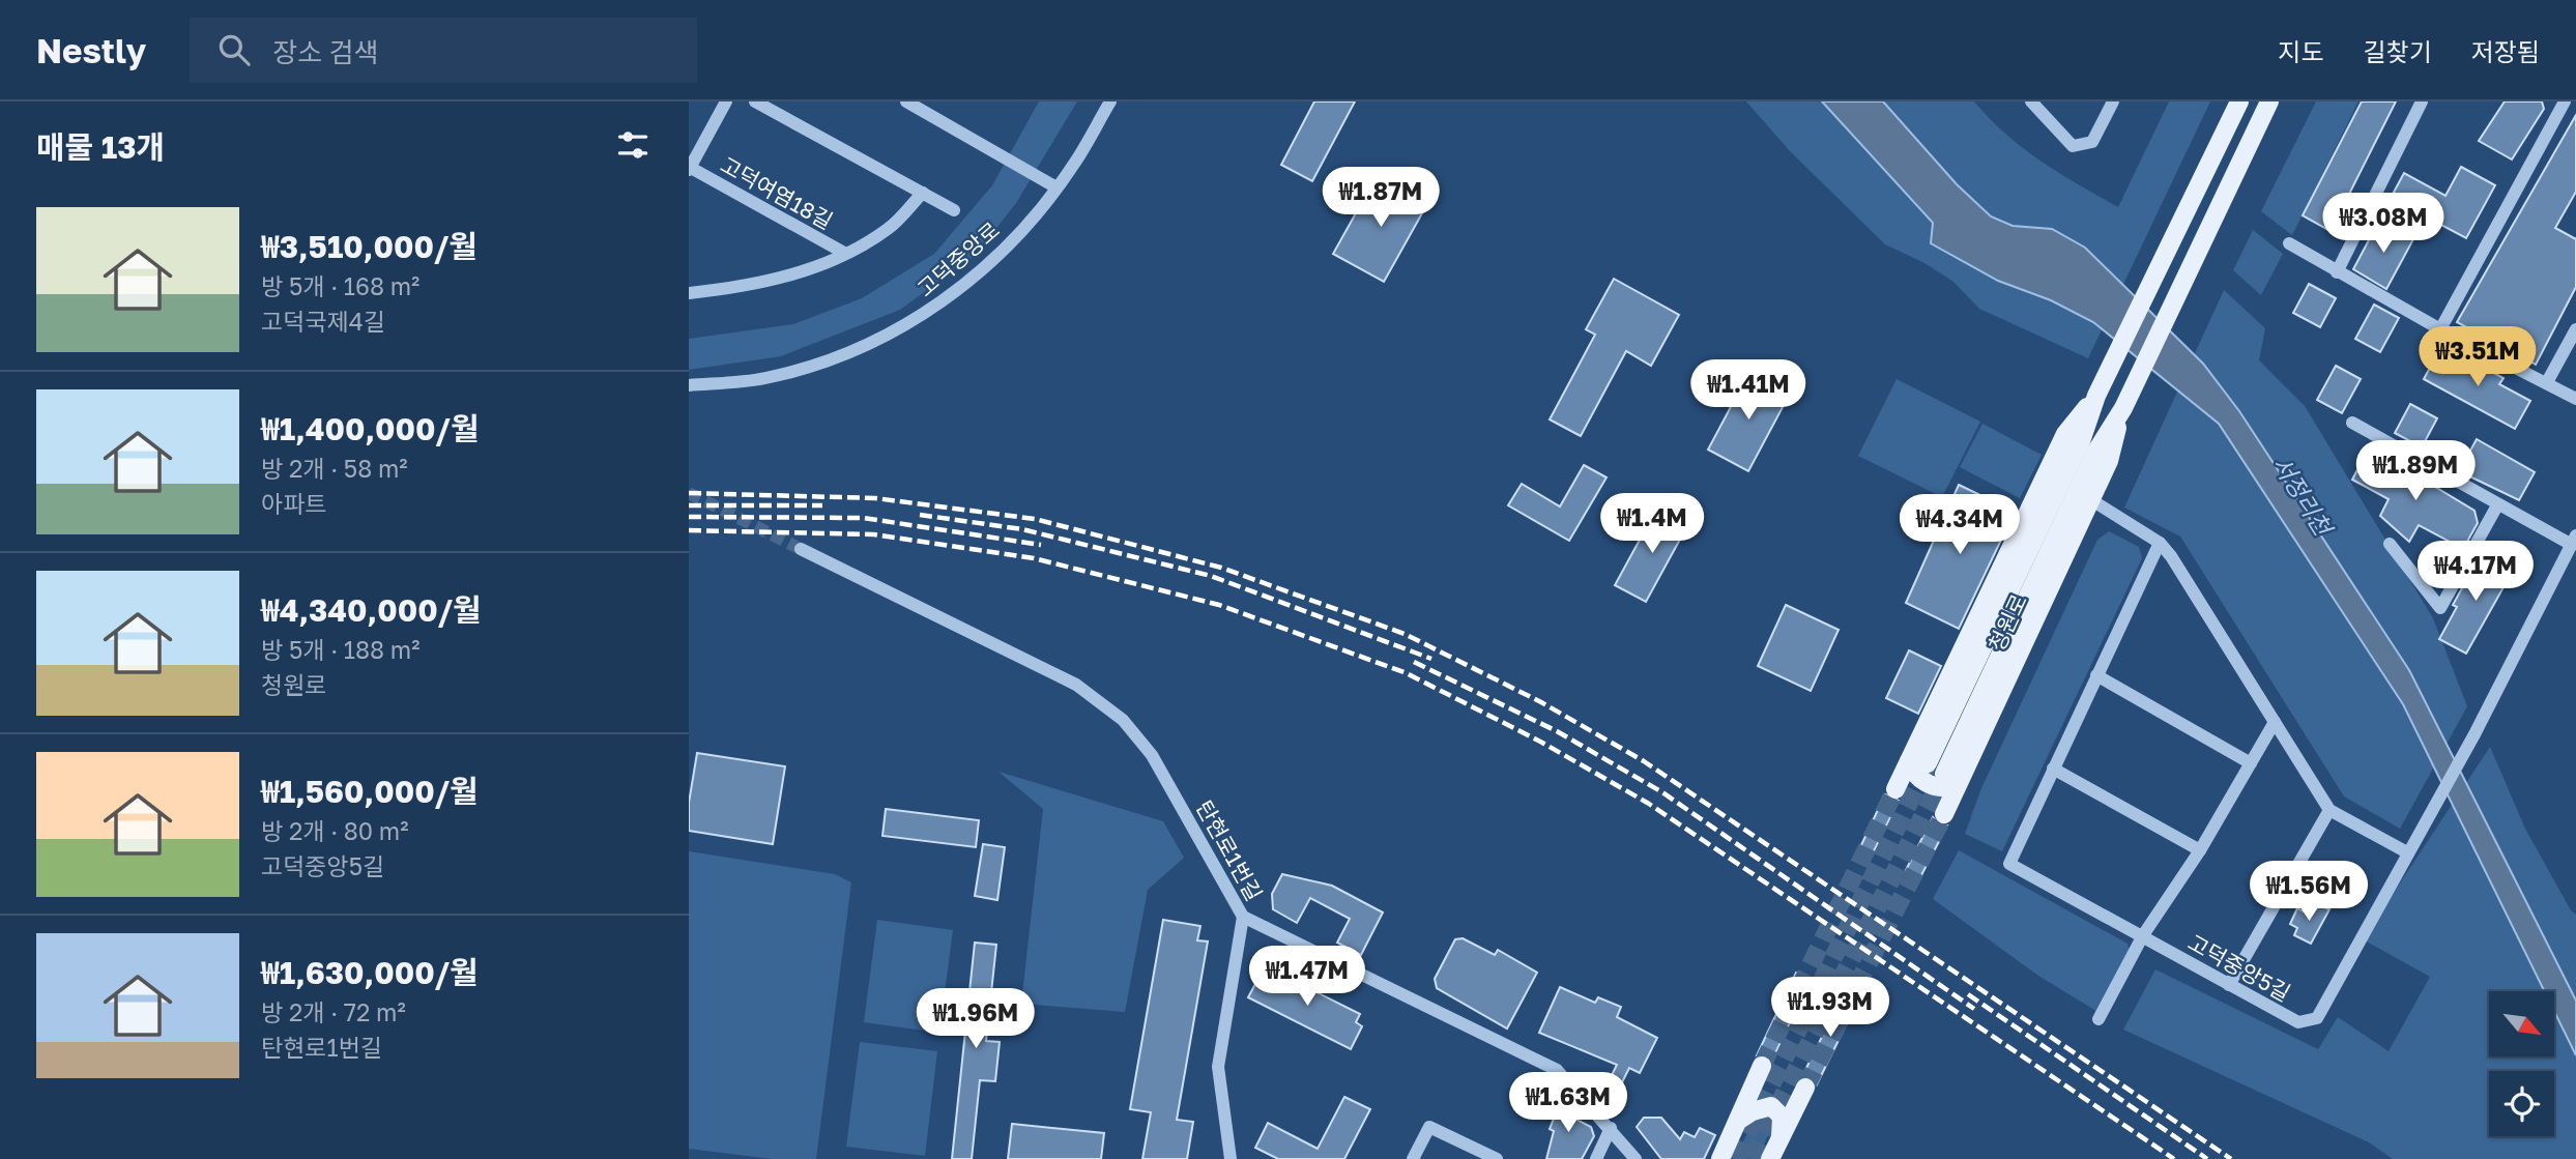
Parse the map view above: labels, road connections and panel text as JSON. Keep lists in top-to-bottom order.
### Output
{
  "streets": {
    "main road": ["청원로"],
    "street": [
      "고덕여염18길",
      "고덕중앙로",
      "탄현로1번길",
      "고덕중앙5길"
    ]
  },
  "water": ["서정리천"],
  "north": "bottom right",
  "page": {
    "header": "Nestly",
    "search": "장소 검색",
    "nav": ["지도", "길찾기", "저장됨"],
    "heading": "매물 13개",
    "price": [
      "₩1.87M",
      "₩3.08M",
      "₩3.51M",
      "₩1.41M",
      "₩1.89M",
      "₩1.4M",
      "₩4.34M",
      "₩4.17M",
      "₩1.56M",
      "₩1.47M",
      "₩1.93M",
      "₩1.96M",
      "₩1.63M"
    ],
    "list": [
      {
        "name": "₩3,510,000/월",
        "note": "방 5개 · 168 m² · 고덕국제4길"
      },
      {
        "name": "₩1,400,000/월",
        "note": "방 2개 · 58 m² · 아파트"
      },
      {
        "name": "₩4,340,000/월",
        "note": "방 5개 · 188 m² · 청원로"
      },
      {
        "name": "₩1,560,000/월",
        "note": "방 2개 · 80 m² · 고덕중앙5길"
      },
      {
        "name": "₩1,630,000/월",
        "note": "방 2개 · 72 m² · 탄현로1번길"
      }
    ]
  }
}
